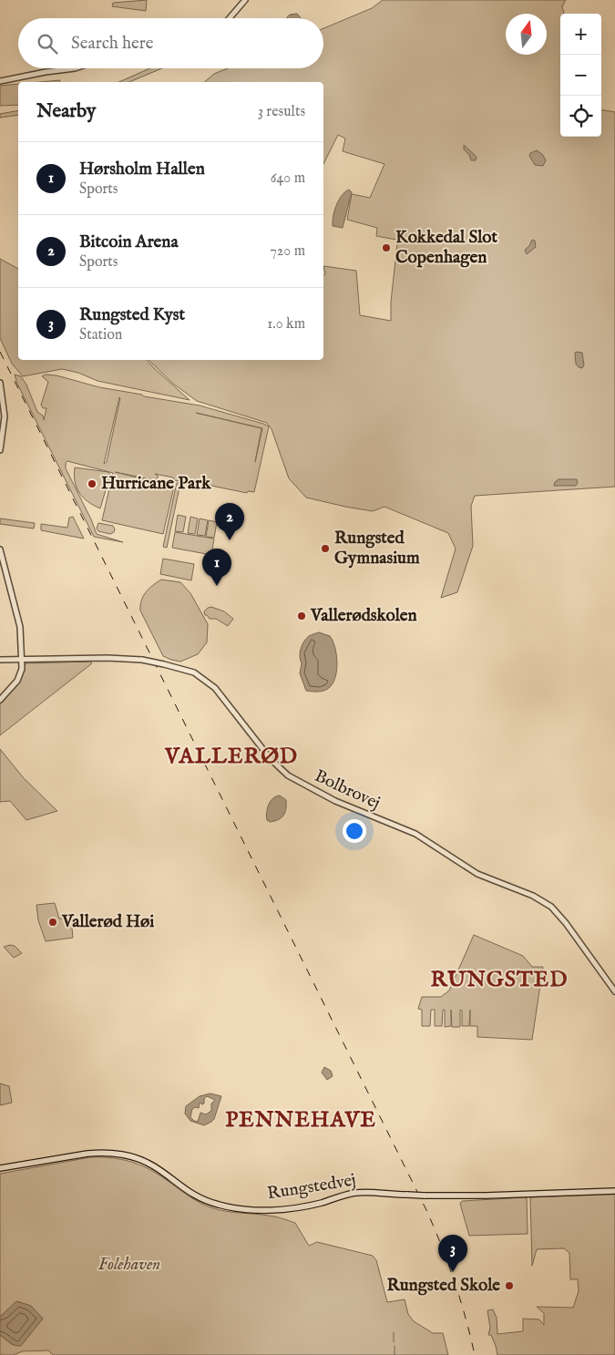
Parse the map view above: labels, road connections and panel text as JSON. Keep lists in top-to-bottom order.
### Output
{
  "streets": {
    "main road": ["Rungstedvej"],
    "street": ["Bolbrovej"]
  },
  "districts": ["VALLERØD", "RUNGSTED", "PENNEHAVE"],
  "parks": ["Folehaven"],
  "places": [
    "Kokkedal Slot Copenhagen",
    "Hurricane Park",
    "Rungsted Gymnasium",
    "Vallerødskolen",
    "Vallerød Høi",
    "Rungsted Skole"
  ],
  "north": "top",
  "page": {
    "map_buttons": ["+", "−"],
    "search": "Search here",
    "heading": ["Nearby", "3 results"],
    "list": [
      {
        "mark": "1",
        "name": "Hørsholm Hallen",
        "note": "Sports",
        "value": "640 m"
      },
      {
        "mark": "2",
        "name": "Bitcoin Arena",
        "note": "Sports",
        "value": "720 m"
      },
      {
        "mark": "3",
        "name": "Rungsted Kyst",
        "note": "Station",
        "value": "1.0 km"
      }
    ],
    "pins": ["2", "1", "3"]
  }
}
